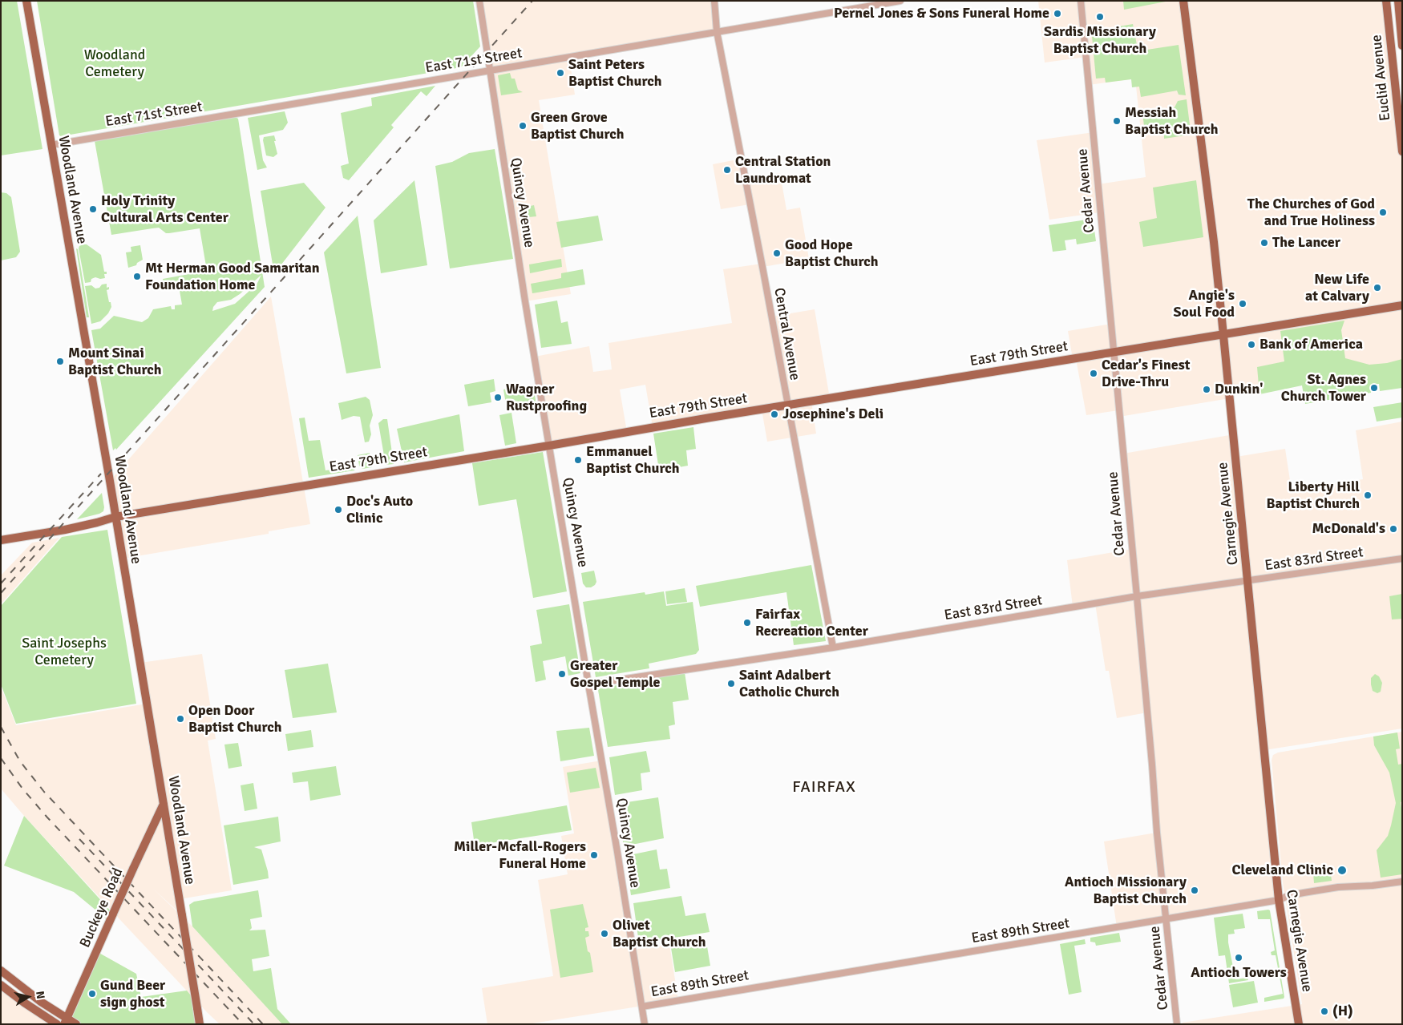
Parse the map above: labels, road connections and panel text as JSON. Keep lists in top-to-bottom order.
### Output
{
  "streets": {
    "main road": [
      "Euclid Avenue",
      "Woodland Avenue",
      "East 79th Street",
      "Carnegie Avenue",
      "Buckeye Road"
    ],
    "street": [
      "East 71st Street",
      "Cedar Avenue",
      "Quincy Avenue",
      "Central Avenue",
      "East 83rd Street",
      "East 89th Street"
    ]
  },
  "crossings": [
    ["East 71st Street", "Woodland Avenue"],
    ["East 71st Street", "Quincy Avenue"],
    ["East 71st Street", "Central Avenue"],
    ["Woodland Avenue", "East 79th Street"],
    ["Woodland Avenue", "Buckeye Road"],
    ["Cedar Avenue", "East 79th Street"],
    ["Cedar Avenue", "East 83rd Street"],
    ["Cedar Avenue", "East 89th Street"],
    ["Quincy Avenue", "East 79th Street"],
    ["Quincy Avenue", "East 83rd Street"],
    ["Quincy Avenue", "East 89th Street"],
    ["Central Avenue", "East 79th Street"],
    ["Central Avenue", "East 83rd Street"],
    ["East 79th Street", "Carnegie Avenue"],
    ["Carnegie Avenue", "East 83rd Street"],
    ["Carnegie Avenue", "East 89th Street"]
  ],
  "districts": ["FAIRFAX"],
  "parks": ["Woodland Cemetery", "Saint Josephs Cemetery"],
  "places": [
    "Pernel Jones & Sons Funeral Home",
    "Sardis Missionary Baptist Church",
    "Saint Peters Baptist Church",
    "Messiah Baptist Church",
    "Green Grove Baptist Church",
    "Central Station Laundromat",
    "Holy Trinity Cultural Arts Center",
    "The Churches of God and True Holiness",
    "The Lancer",
    "Good Hope Baptist Church",
    "Mt Herman Good Samaritan Foundation Home",
    "New Life at Calvary",
    "Angie's Soul Food",
    "Bank of America",
    "Mount Sinai Baptist Church",
    "Cedar's Finest Drive-Thru",
    "St. Agnes Church Tower",
    "Dunkin'",
    "Wagner Rustproofing",
    "Josephine's Deli",
    "Emmanuel Baptist Church",
    "Liberty Hill Baptist Church",
    "Doc's Auto Clinic",
    "McDonald's",
    "Fairfax Recreation Center",
    "Greater Gospel Temple",
    "Saint Adalbert Catholic Church",
    "Open Door Baptist Church",
    "Miller-Mcfall-Rogers Funeral Home",
    "Cleveland Clinic",
    "Antioch Missionary Baptist Church",
    "Olivet Baptist Church",
    "Antioch Towers",
    "Gund Beer sign ghost",
    "(H)"
  ],
  "north": "right"
}
